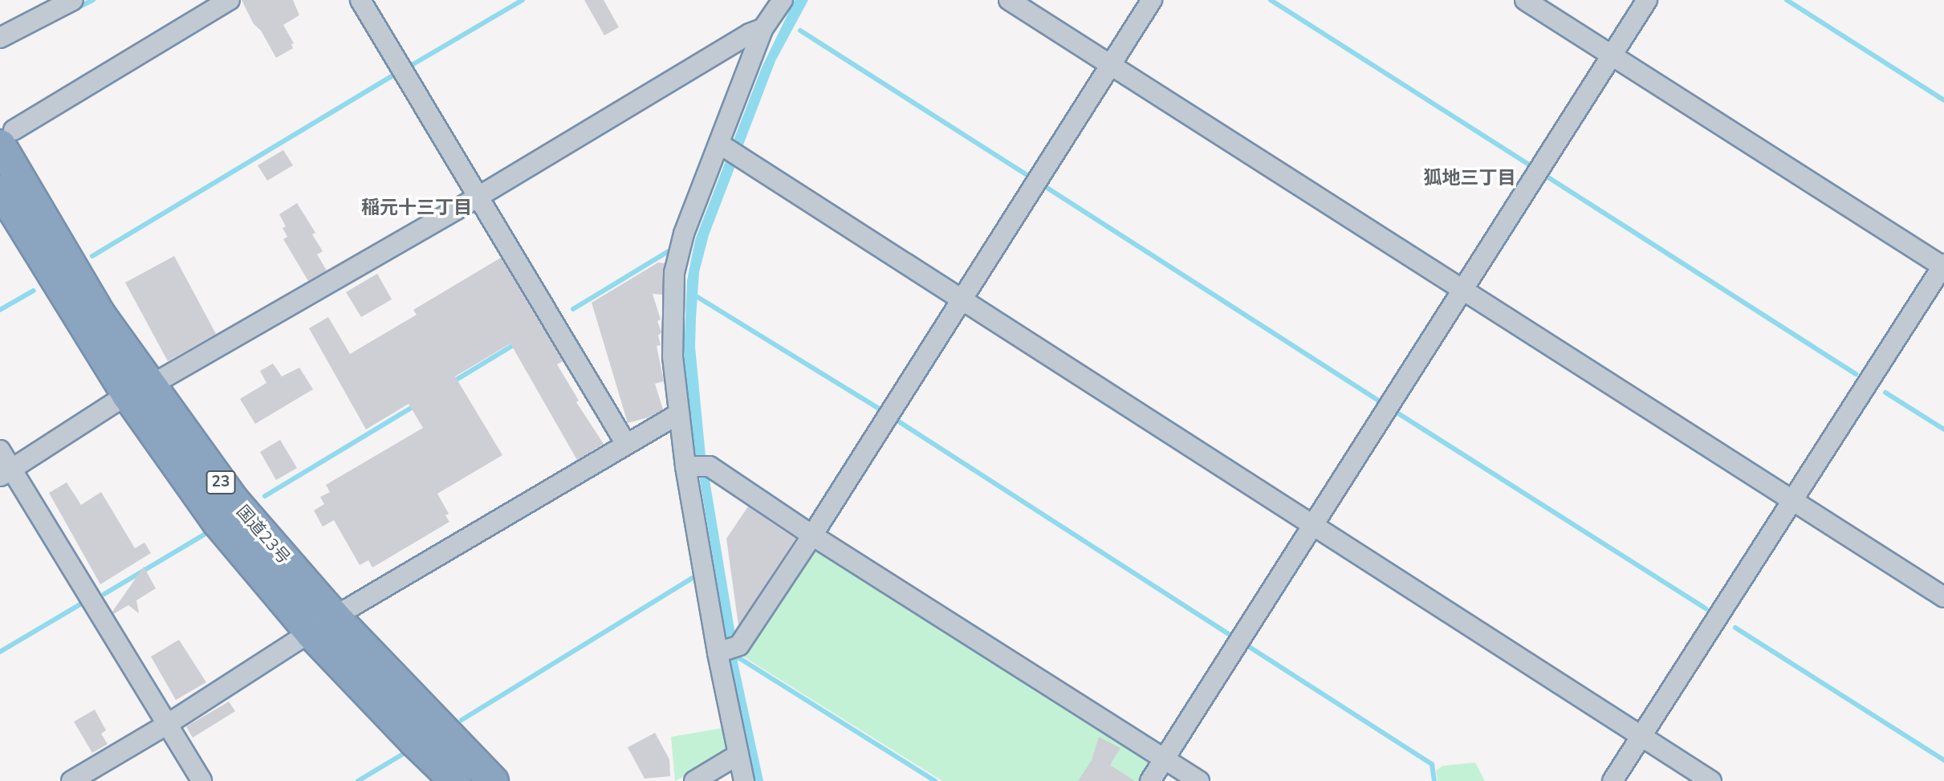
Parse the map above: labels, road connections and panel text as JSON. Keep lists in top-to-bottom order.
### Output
{
  "streets": {
    "highway": ["23", "国道23号"]
  },
  "districts": ["狐地三丁目", "稲元十三丁目"]
}
